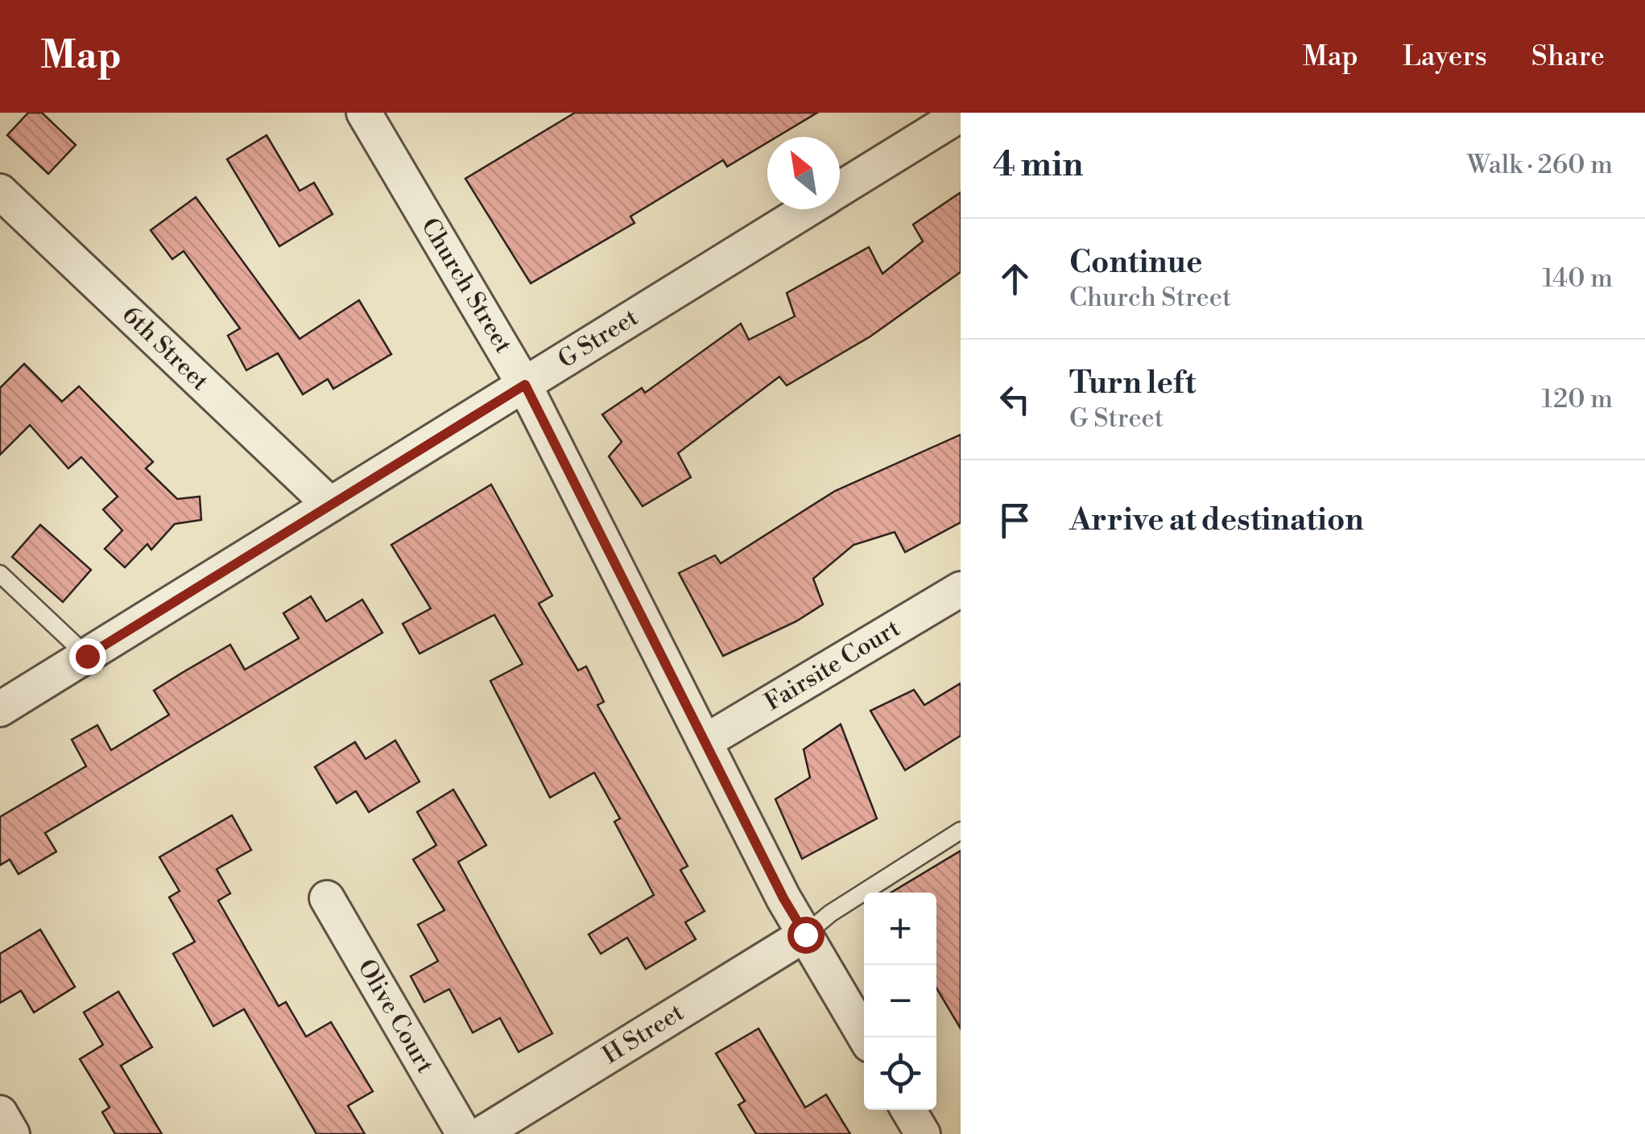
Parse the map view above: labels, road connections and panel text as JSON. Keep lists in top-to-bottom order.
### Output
{
  "streets": {
    "street": [
      "Church Street",
      "G Street",
      "6th Street",
      "Fairsite Court",
      "Olive Court",
      "H Street"
    ]
  },
  "crossings": [
    ["Church Street", "G Street"],
    ["Church Street", "Fairsite Court"],
    ["Church Street", "H Street"],
    ["G Street", "6th Street"]
  ],
  "north": "top left",
  "page": {
    "header": "Map",
    "nav": ["Map", "Layers", "Share"],
    "heading": ["4 min", "Walk · 260 m"],
    "list": [
      ["Continue", "Church Street", "140 m"],
      ["Turn left", "G Street", "120 m"],
      "Arrive at destination"
    ],
    "map_buttons": ["+", "−"]
  }
}
